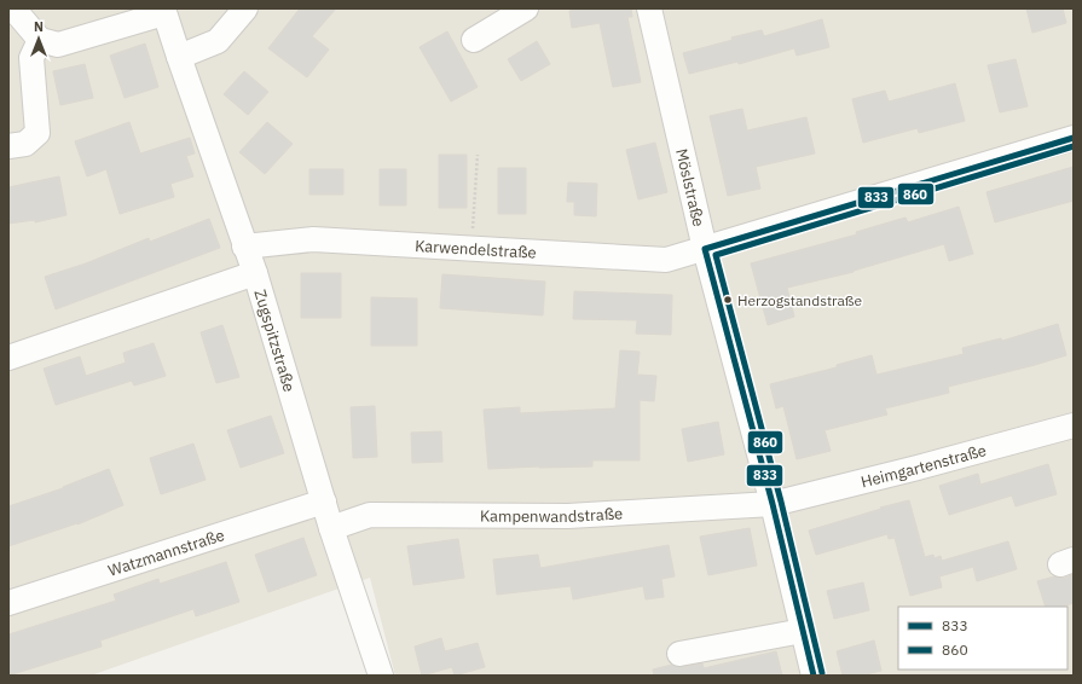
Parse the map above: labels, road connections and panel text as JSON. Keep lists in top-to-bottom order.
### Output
{
  "streets": {
    "street": [
      "Möslstraße",
      "Karwendelstraße",
      "Zugspitzstraße",
      "Heimgartenstraße",
      "Kampenwandstraße",
      "Watzmannstraße"
    ]
  },
  "crossings": [
    ["Möslstraße", "Karwendelstraße"],
    ["Möslstraße", "Heimgartenstraße"],
    ["Möslstraße", "Kampenwandstraße"],
    ["Karwendelstraße", "Zugspitzstraße"],
    ["Zugspitzstraße", "Kampenwandstraße"],
    ["Zugspitzstraße", "Watzmannstraße"],
    ["Heimgartenstraße", "Kampenwandstraße"]
  ],
  "places": ["Herzogstandstraße"],
  "lines": ["transit line 833", "transit line 860"],
  "legend": ["833", "860"],
  "north": "top"
}
